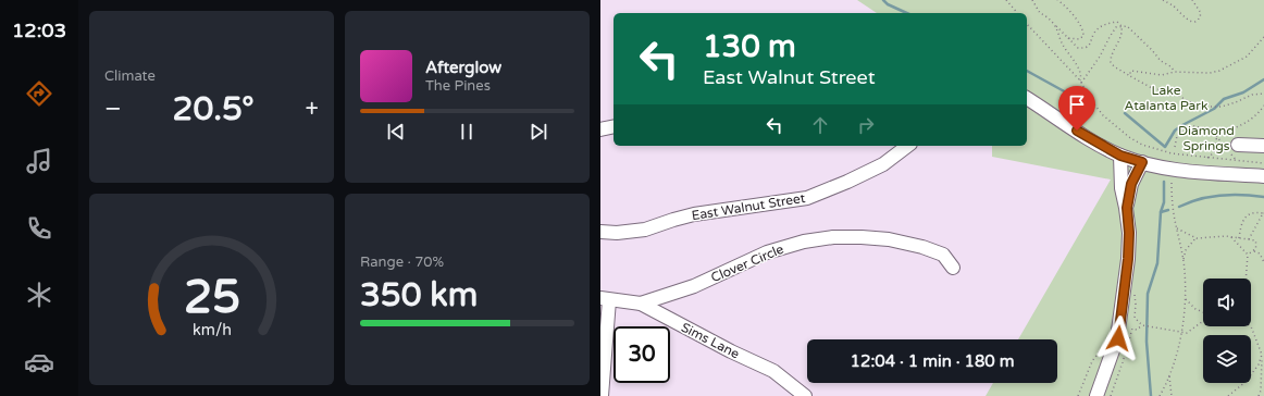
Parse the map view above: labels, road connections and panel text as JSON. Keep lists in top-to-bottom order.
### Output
{
  "streets": {
    "street": ["East Walnut Street", "Clover Circle", "Sims Lane"]
  },
  "crossings": [
    ["Clover Circle", "Sims Lane"]
  ],
  "parks": ["Lake Atalanta Park", "Diamond Springs"],
  "page": {
    "tabs": "12:03",
    "tile": [
      "Climate",
      ["Range · 70%", "350 km"]
    ],
    "turn": ["130 m", "East Walnut Street"],
    "song": ["Afterglow", "The Pines"],
    "heat": ["−", "20.5°", "+"],
    "limit": "30",
    "trip": "12:04 · 1 min · 180 m",
    "gauge": ["25", "km/h"]
  }
}
